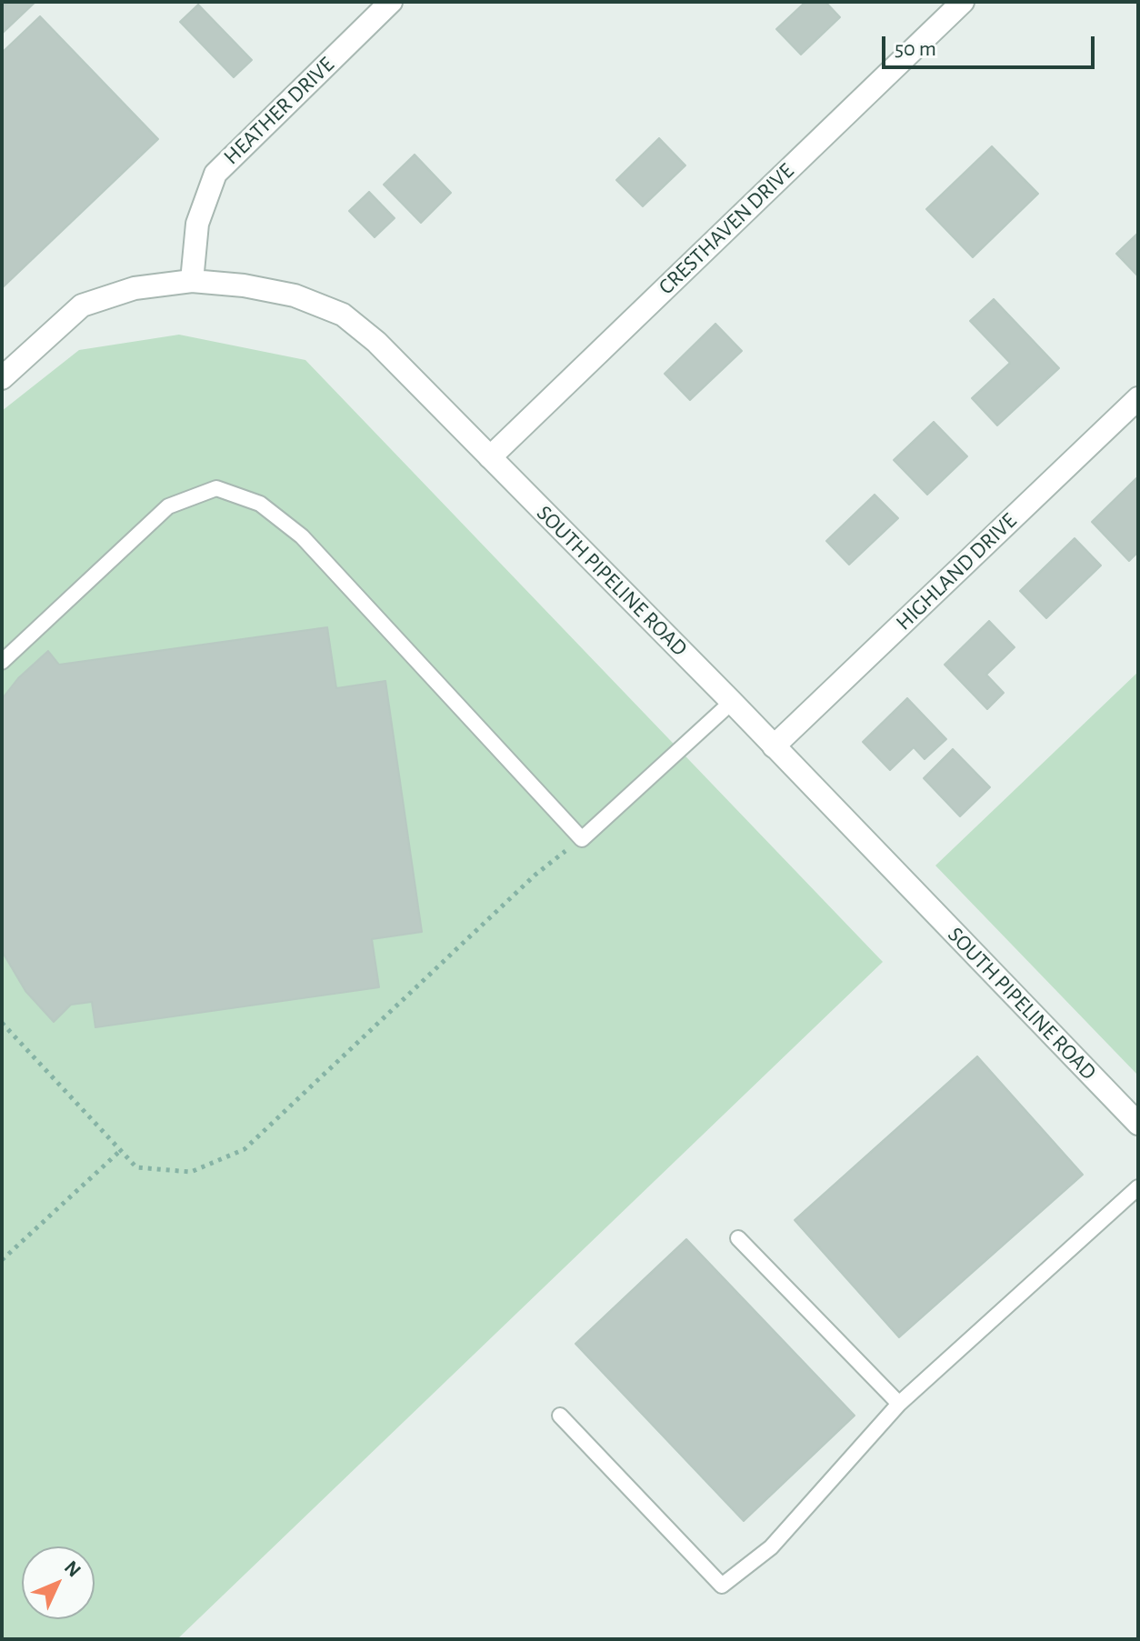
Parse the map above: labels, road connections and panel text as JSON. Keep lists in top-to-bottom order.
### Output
{
  "streets": {
    "street": [
      "HEATHER DRIVE",
      "CRESTHAVEN DRIVE",
      "HIGHLAND DRIVE",
      "SOUTH PIPELINE ROAD"
    ]
  },
  "crossings": [
    ["HEATHER DRIVE", "SOUTH PIPELINE ROAD"],
    ["CRESTHAVEN DRIVE", "SOUTH PIPELINE ROAD"],
    ["HIGHLAND DRIVE", "SOUTH PIPELINE ROAD"]
  ],
  "scale_bar": "50 m",
  "north": "top right"
}
